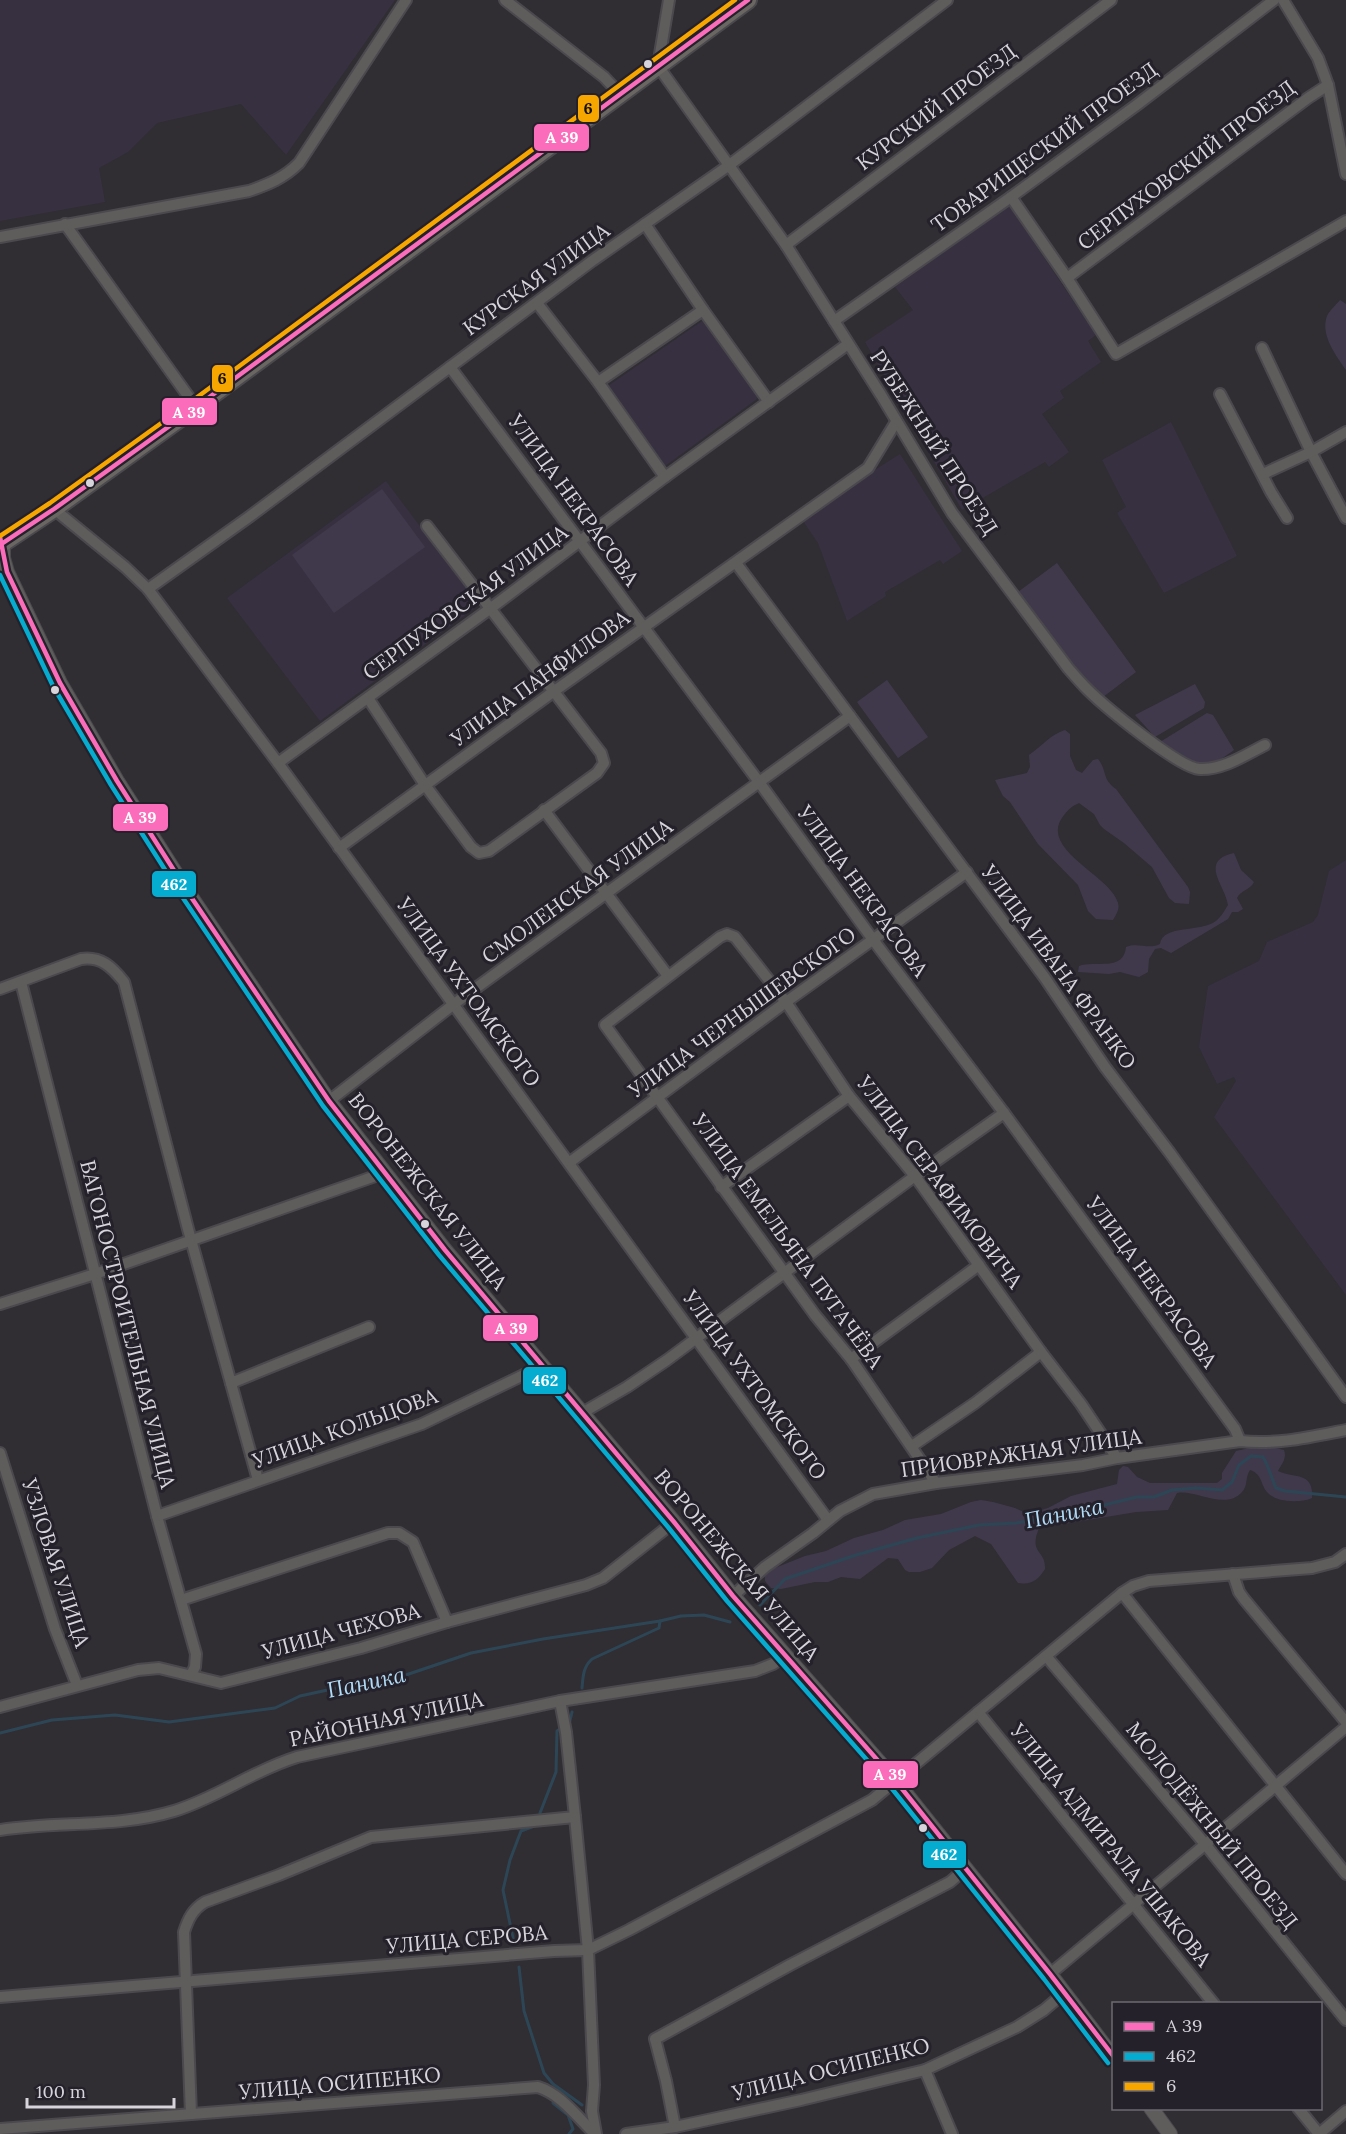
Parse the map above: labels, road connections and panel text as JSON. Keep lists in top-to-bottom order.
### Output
{
  "streets": {
    "street": [
      "КУРСКИЙ ПРОЕЗД",
      "ТОВАРИЩЕСКИЙ ПРОЕЗД",
      "СЕРПУХОВСКИЙ ПРОЕЗД",
      "КУРСКАЯ УЛИЦА",
      "РУБЕЖНЫЙ ПРОЕЗД",
      "УЛИЦА НЕКРАСОВА",
      "СЕРПУХОВСКАЯ УЛИЦА",
      "УЛИЦА ПАНФИЛОВА",
      "СМОЛЕНСКАЯ УЛИЦА",
      "УЛИЦА ИВАНА ФРАНКО",
      "УЛИЦА УХТОМСКОГО",
      "УЛИЦА ЧЕРНЫШЕВСКОГО",
      "УЛИЦА СЕРАФИМОВИЧА",
      "ВОРОНЕЖСКАЯ УЛИЦА",
      "УЛИЦА ЕМЕЛЬЯНА ПУГАЧЁВА",
      "ВАГОНОСТРОИТЕЛЬНАЯ УЛИЦА",
      "УЛИЦА КОЛЬЦОВА",
      "ПРИОВРАЖНАЯ УЛИЦА",
      "УЗЛОВАЯ УЛИЦА",
      "УЛИЦА ЧЕХОВА",
      "РАЙОННАЯ УЛИЦА",
      "МОЛОДЁЖНЫЙ ПРОЕЗД",
      "УЛИЦА АДМИРАЛА УШАКОВА",
      "УЛИЦА СЕРОВА",
      "УЛИЦА ОСИПЕНКО"
    ]
  },
  "crossings": [
    ["КУРСКИЙ ПРОЕЗД", "РУБЕЖНЫЙ ПРОЕЗД"],
    ["ТОВАРИЩЕСКИЙ ПРОЕЗД", "РУБЕЖНЫЙ ПРОЕЗД"],
    ["КУРСКАЯ УЛИЦА", "РУБЕЖНЫЙ ПРОЕЗД"],
    ["КУРСКАЯ УЛИЦА", "УЛИЦА НЕКРАСОВА"],
    ["КУРСКАЯ УЛИЦА", "УЛИЦА УХТОМСКОГО"],
    ["РУБЕЖНЫЙ ПРОЕЗД", "СЕРПУХОВСКАЯ УЛИЦА"],
    ["РУБЕЖНЫЙ ПРОЕЗД", "УЛИЦА ПАНФИЛОВА"],
    ["УЛИЦА НЕКРАСОВА", "СЕРПУХОВСКАЯ УЛИЦА"],
    ["УЛИЦА НЕКРАСОВА", "УЛИЦА ПАНФИЛОВА"],
    ["УЛИЦА НЕКРАСОВА", "СМОЛЕНСКАЯ УЛИЦА"],
    ["УЛИЦА НЕКРАСОВА", "УЛИЦА ЧЕРНЫШЕВСКОГО"],
    ["УЛИЦА НЕКРАСОВА", "ПРИОВРАЖНАЯ УЛИЦА"],
    ["СЕРПУХОВСКАЯ УЛИЦА", "УЛИЦА УХТОМСКОГО"],
    ["УЛИЦА ПАНФИЛОВА", "УЛИЦА ИВАНА ФРАНКО"],
    ["УЛИЦА ПАНФИЛОВА", "УЛИЦА УХТОМСКОГО"],
    ["СМОЛЕНСКАЯ УЛИЦА", "УЛИЦА ИВАНА ФРАНКО"],
    ["СМОЛЕНСКАЯ УЛИЦА", "УЛИЦА УХТОМСКОГО"],
    ["СМОЛЕНСКАЯ УЛИЦА", "ВОРОНЕЖСКАЯ УЛИЦА"],
    ["УЛИЦА ИВАНА ФРАНКО", "УЛИЦА ЧЕРНЫШЕВСКОГО"],
    ["УЛИЦА УХТОМСКОГО", "УЛИЦА ЧЕРНЫШЕВСКОГО"],
    ["УЛИЦА УХТОМСКОГО", "ПРИОВРАЖНАЯ УЛИЦА"],
    ["УЛИЦА ЧЕРНЫШЕВСКОГО", "УЛИЦА СЕРАФИМОВИЧА"],
    ["УЛИЦА ЧЕРНЫШЕВСКОГО", "УЛИЦА ЕМЕЛЬЯНА ПУГАЧЁВА"],
    ["УЛИЦА СЕРАФИМОВИЧА", "УЛИЦА ЕМЕЛЬЯНА ПУГАЧЁВА"],
    ["УЛИЦА СЕРАФИМОВИЧА", "ПРИОВРАЖНАЯ УЛИЦА"],
    ["ВОРОНЕЖСКАЯ УЛИЦА", "УЛИЦА КОЛЬЦОВА"],
    ["ВОРОНЕЖСКАЯ УЛИЦА", "ПРИОВРАЖНАЯ УЛИЦА"],
    ["ВОРОНЕЖСКАЯ УЛИЦА", "УЛИЦА ЧЕХОВА"],
    ["ВОРОНЕЖСКАЯ УЛИЦА", "РАЙОННАЯ УЛИЦА"],
    ["ВОРОНЕЖСКАЯ УЛИЦА", "УЛИЦА СЕРОВА"],
    ["ВОРОНЕЖСКАЯ УЛИЦА", "УЛИЦА ОСИПЕНКО"],
    ["УЛИЦА ЕМЕЛЬЯНА ПУГАЧЁВА", "ПРИОВРАЖНАЯ УЛИЦА"],
    ["ВАГОНОСТРОИТЕЛЬНАЯ УЛИЦА", "УЛИЦА КОЛЬЦОВА"],
    ["ВАГОНОСТРОИТЕЛЬНАЯ УЛИЦА", "УЛИЦА ЧЕХОВА"],
    ["УЗЛОВАЯ УЛИЦА", "УЛИЦА ЧЕХОВА"],
    ["МОЛОДЁЖНЫЙ ПРОЕЗД", "УЛИЦА СЕРОВА"],
    ["УЛИЦА АДМИРАЛА УШАКОВА", "УЛИЦА СЕРОВА"]
  ],
  "water": ["Паника"],
  "lines": ["transit line 6", "transit line 462"],
  "legend": ["А 39", "462", "6"],
  "scale_bar": "100 m"
}
